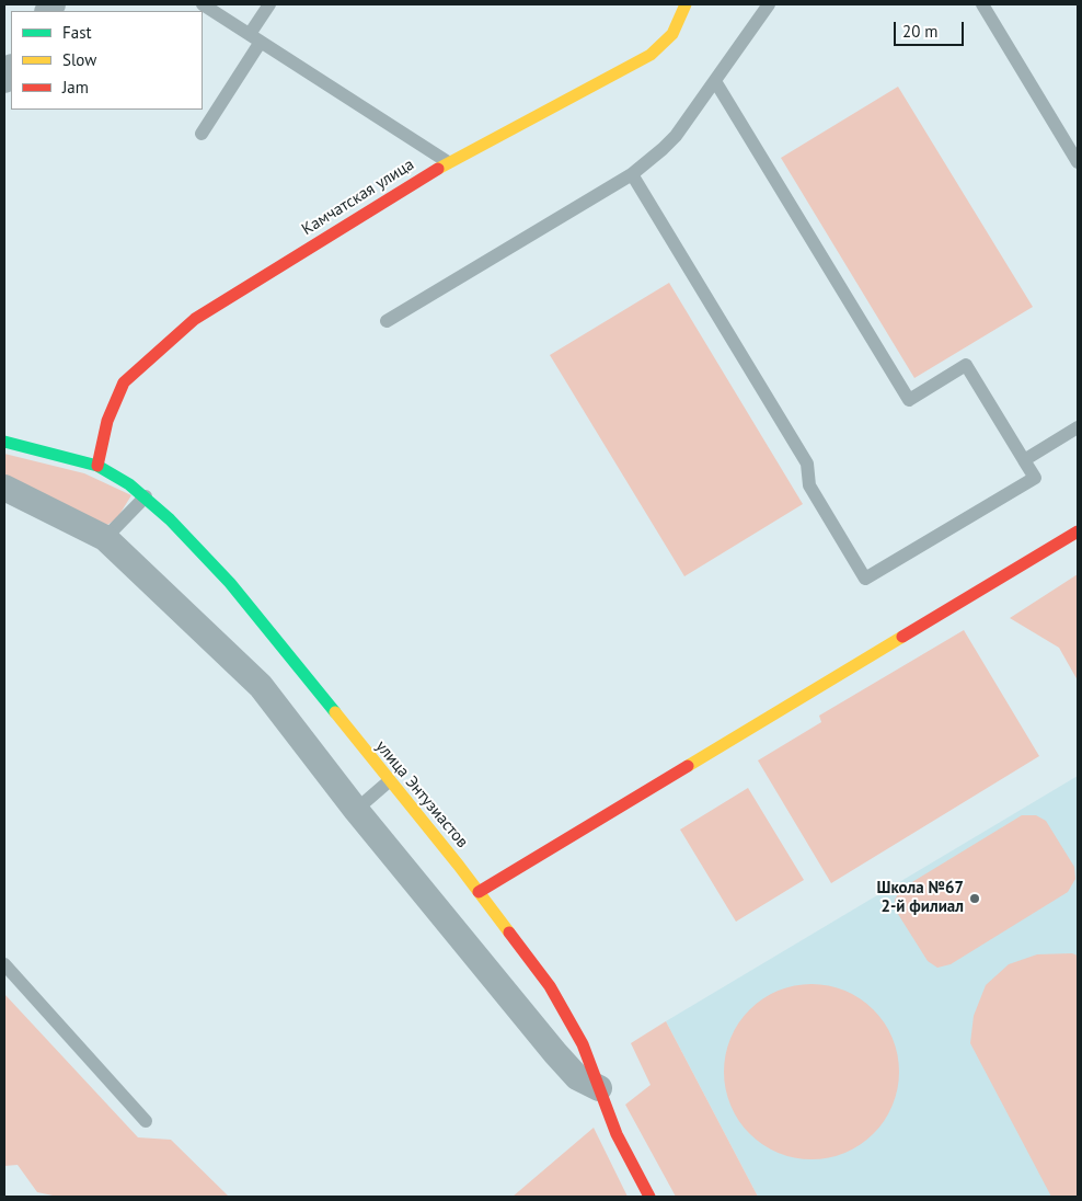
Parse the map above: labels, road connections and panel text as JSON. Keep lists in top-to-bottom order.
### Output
{
  "streets": {
    "street": ["Камчатская улица", "улица Энтузиастов"]
  },
  "crossings": [
    ["Камчатская улица", "улица Энтузиастов"]
  ],
  "places": ["Школа №67 2-й филиал"],
  "legend": ["Fast", "Slow", "Jam"],
  "scale_bar": "20 m"
}
